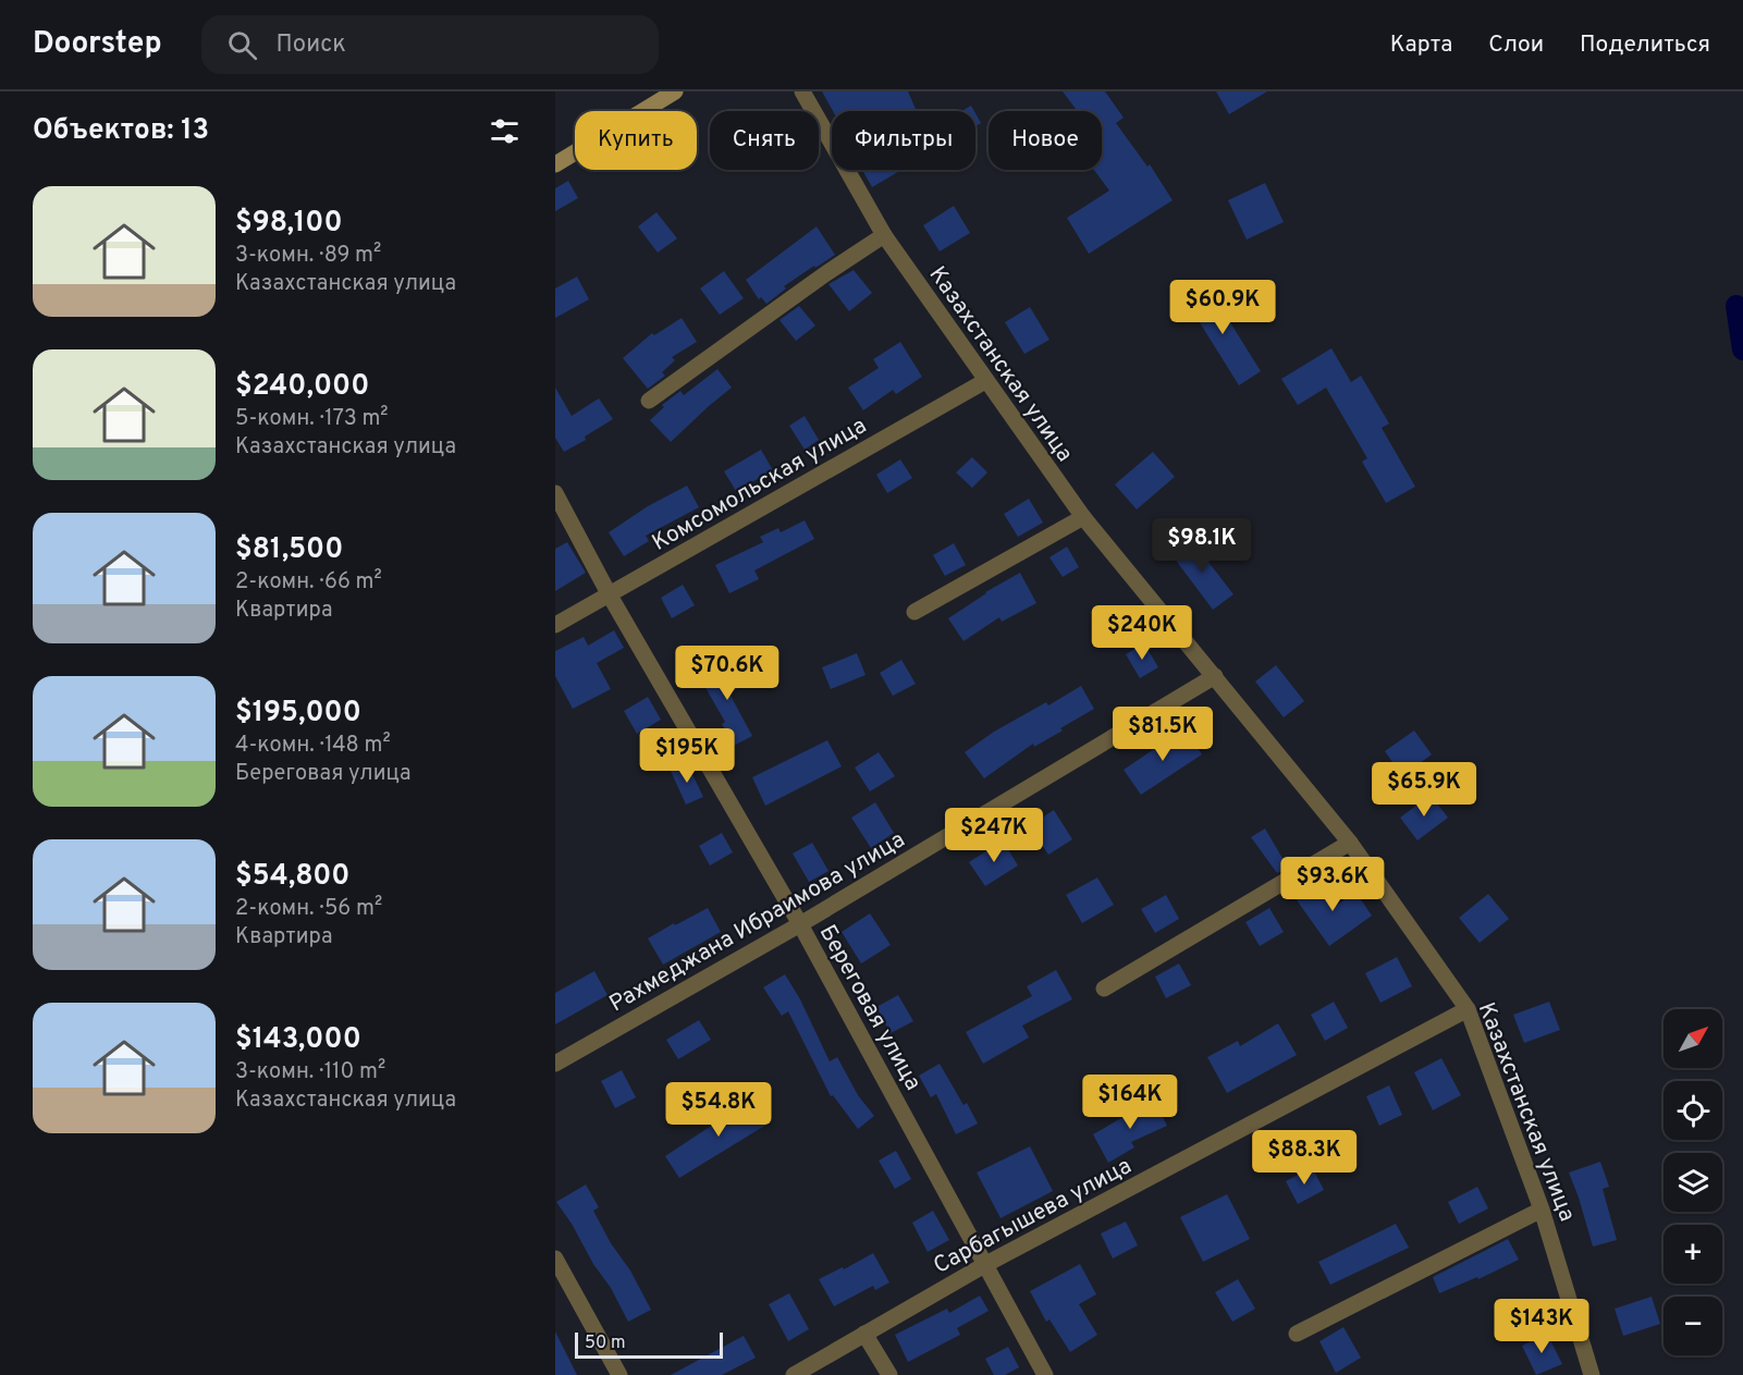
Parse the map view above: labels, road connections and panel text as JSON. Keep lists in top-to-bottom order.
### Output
{
  "streets": {
    "street": [
      "Казахстанская улица",
      "Комсомольская улица",
      "Рахмеджана Ибраимова улица",
      "Береговая улица",
      "Сарбагышева улица"
    ]
  },
  "crossings": [
    ["Казахстанская улица", "Комсомольская улица"],
    ["Казахстанская улица", "Рахмеджана Ибраимова улица"],
    ["Казахстанская улица", "Сарбагышева улица"],
    ["Комсомольская улица", "Береговая улица"],
    ["Рахмеджана Ибраимова улица", "Береговая улица"],
    ["Береговая улица", "Сарбагышева улица"]
  ],
  "scale_bar": "50 m",
  "north": "top right",
  "page": {
    "header": "Doorstep",
    "search": "Поиск",
    "nav": ["Карта", "Слои", "Поделиться"],
    "heading": "Объектов: 13",
    "chip": [
      "Купить",
      "Снять",
      "Фильтры",
      "Новое"
    ],
    "list": [
      {
        "name": "$98,100",
        "note": "3-комн. · 89 m² · Казахстанская улица"
      },
      {
        "name": "$240,000",
        "note": "5-комн. · 173 m² · Казахстанская улица"
      },
      {
        "name": "$81,500",
        "note": "2-комн. · 66 m² · Квартира"
      },
      {
        "name": "$195,000",
        "note": "4-комн. · 148 m² · Береговая улица"
      },
      {
        "name": "$54,800",
        "note": "2-комн. · 56 m² · Квартира"
      },
      {
        "name": "$143,000",
        "note": "3-комн. · 110 m² · Казахстанская улица"
      }
    ],
    "price": [
      "$60.9K",
      "$98.1K",
      "$240K",
      "$70.6K",
      "$81.5K",
      "$195K",
      "$65.9K",
      "$247K",
      "$93.6K",
      "$164K",
      "$54.8K",
      "$88.3K",
      "$143K"
    ],
    "map_buttons": ["+", "−"],
    "scale": "50 m"
  }
}
